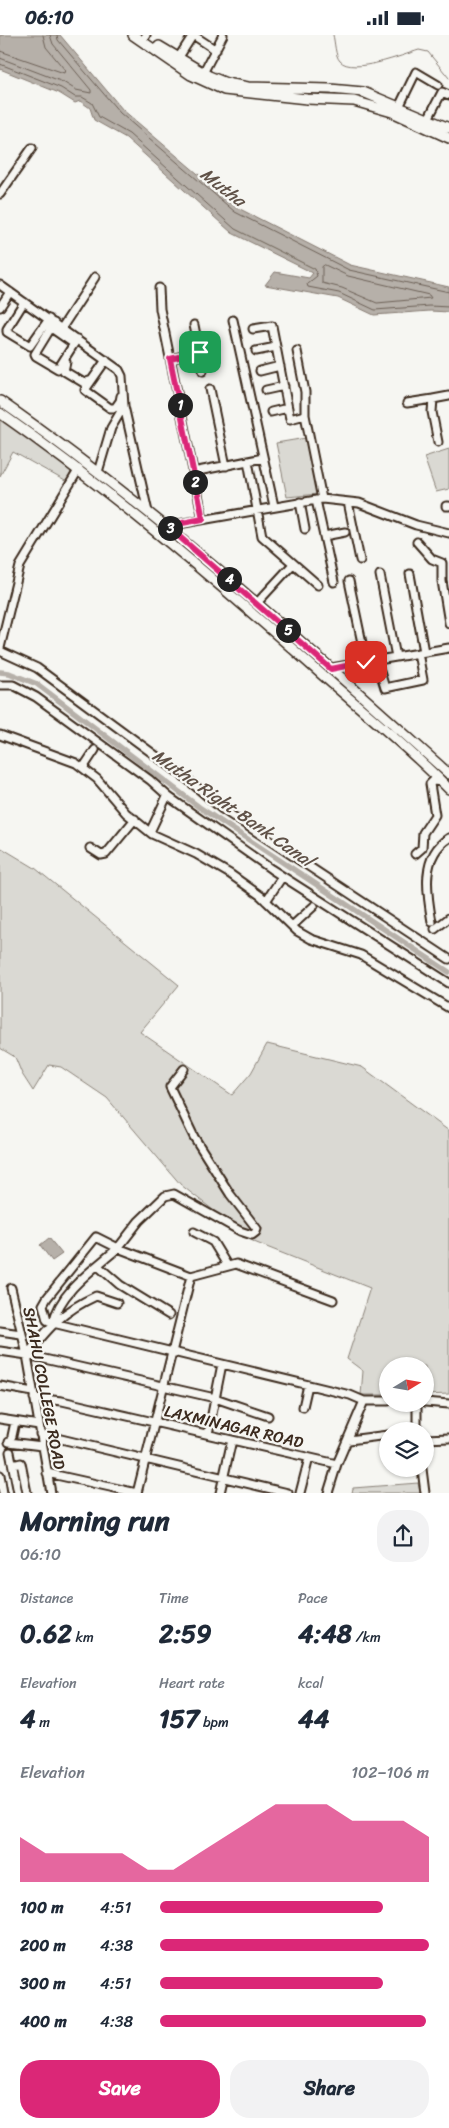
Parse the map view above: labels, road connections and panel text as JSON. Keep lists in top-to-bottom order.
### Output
{
  "streets": {
    "street": ["SHAHU COLLEGE ROAD", "LAXMINAGAR ROAD"]
  },
  "crossings": [
    ["SHAHU COLLEGE ROAD", "LAXMINAGAR ROAD"]
  ],
  "water": ["Mutha", "Mutha Right Bank Canal"],
  "north": "right",
  "page": {
    "status": "06:10",
    "pins": [
      "1",
      "2",
      "3",
      "4",
      "5"
    ],
    "heading": ["Morning run", "06:10"],
    "stats": [
      ["Distance", "0.62 km"],
      ["Time", "2:59"],
      ["Pace", "4:48 /km"],
      ["Elevation", "4 m"],
      ["Heart rate", "157 bpm"],
      ["kcal", "44"]
    ],
    "chart": ["Elevation", "102–106 m"],
    "list": [
      {
        "name": "100 m",
        "note": "4:51"
      },
      {
        "name": "200 m",
        "note": "4:38"
      },
      {
        "name": "300 m",
        "note": "4:51"
      },
      {
        "name": "400 m",
        "note": "4:38"
      }
    ],
    "buttons": ["Save", "Share"]
  }
}
